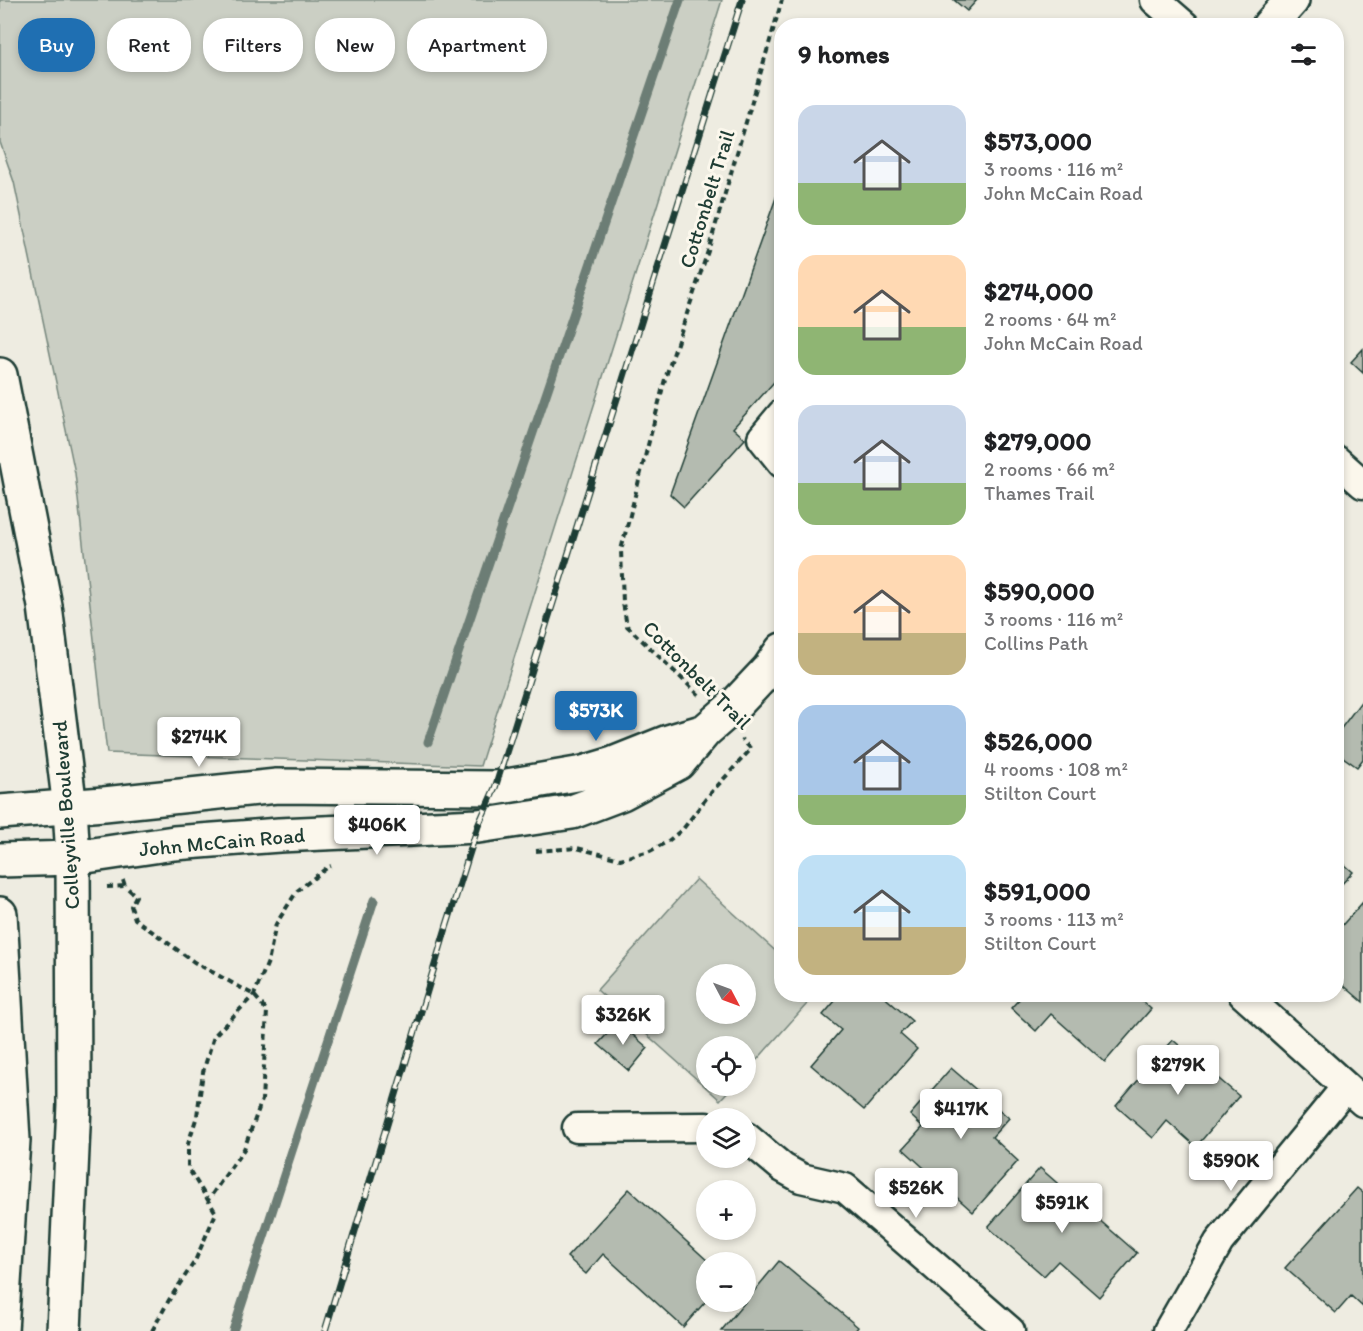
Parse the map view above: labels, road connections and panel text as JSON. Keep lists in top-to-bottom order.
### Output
{
  "streets": {
    "main road": ["Colleyville Boulevard", "John McCain Road"],
    "path": ["Cottonbelt Trail"]
  },
  "crossings": [
    ["Cottonbelt Trail", "John McCain Road"],
    ["Colleyville Boulevard", "John McCain Road"]
  ],
  "north": "bottom right",
  "page": {
    "chip": [
      "Buy",
      "Rent",
      "Filters",
      "New",
      "Apartment"
    ],
    "heading": "9 homes",
    "list": [
      {
        "name": "$573,000",
        "note": "3 rooms · 116 m² · John McCain Road"
      },
      {
        "name": "$274,000",
        "note": "2 rooms · 64 m² · John McCain Road"
      },
      {
        "name": "$279,000",
        "note": "2 rooms · 66 m² · Thames Trail"
      },
      {
        "name": "$590,000",
        "note": "3 rooms · 116 m² · Collins Path"
      },
      {
        "name": "$526,000",
        "note": "4 rooms · 108 m² · Stilton Court"
      },
      {
        "name": "$591,000",
        "note": "3 rooms · 113 m² · Stilton Court"
      }
    ],
    "price": [
      "$573K",
      "$274K",
      "$406K",
      "$326K",
      "$279K",
      "$417K",
      "$590K",
      "$526K",
      "$591K"
    ],
    "map_buttons": ["+", "−"]
  }
}
